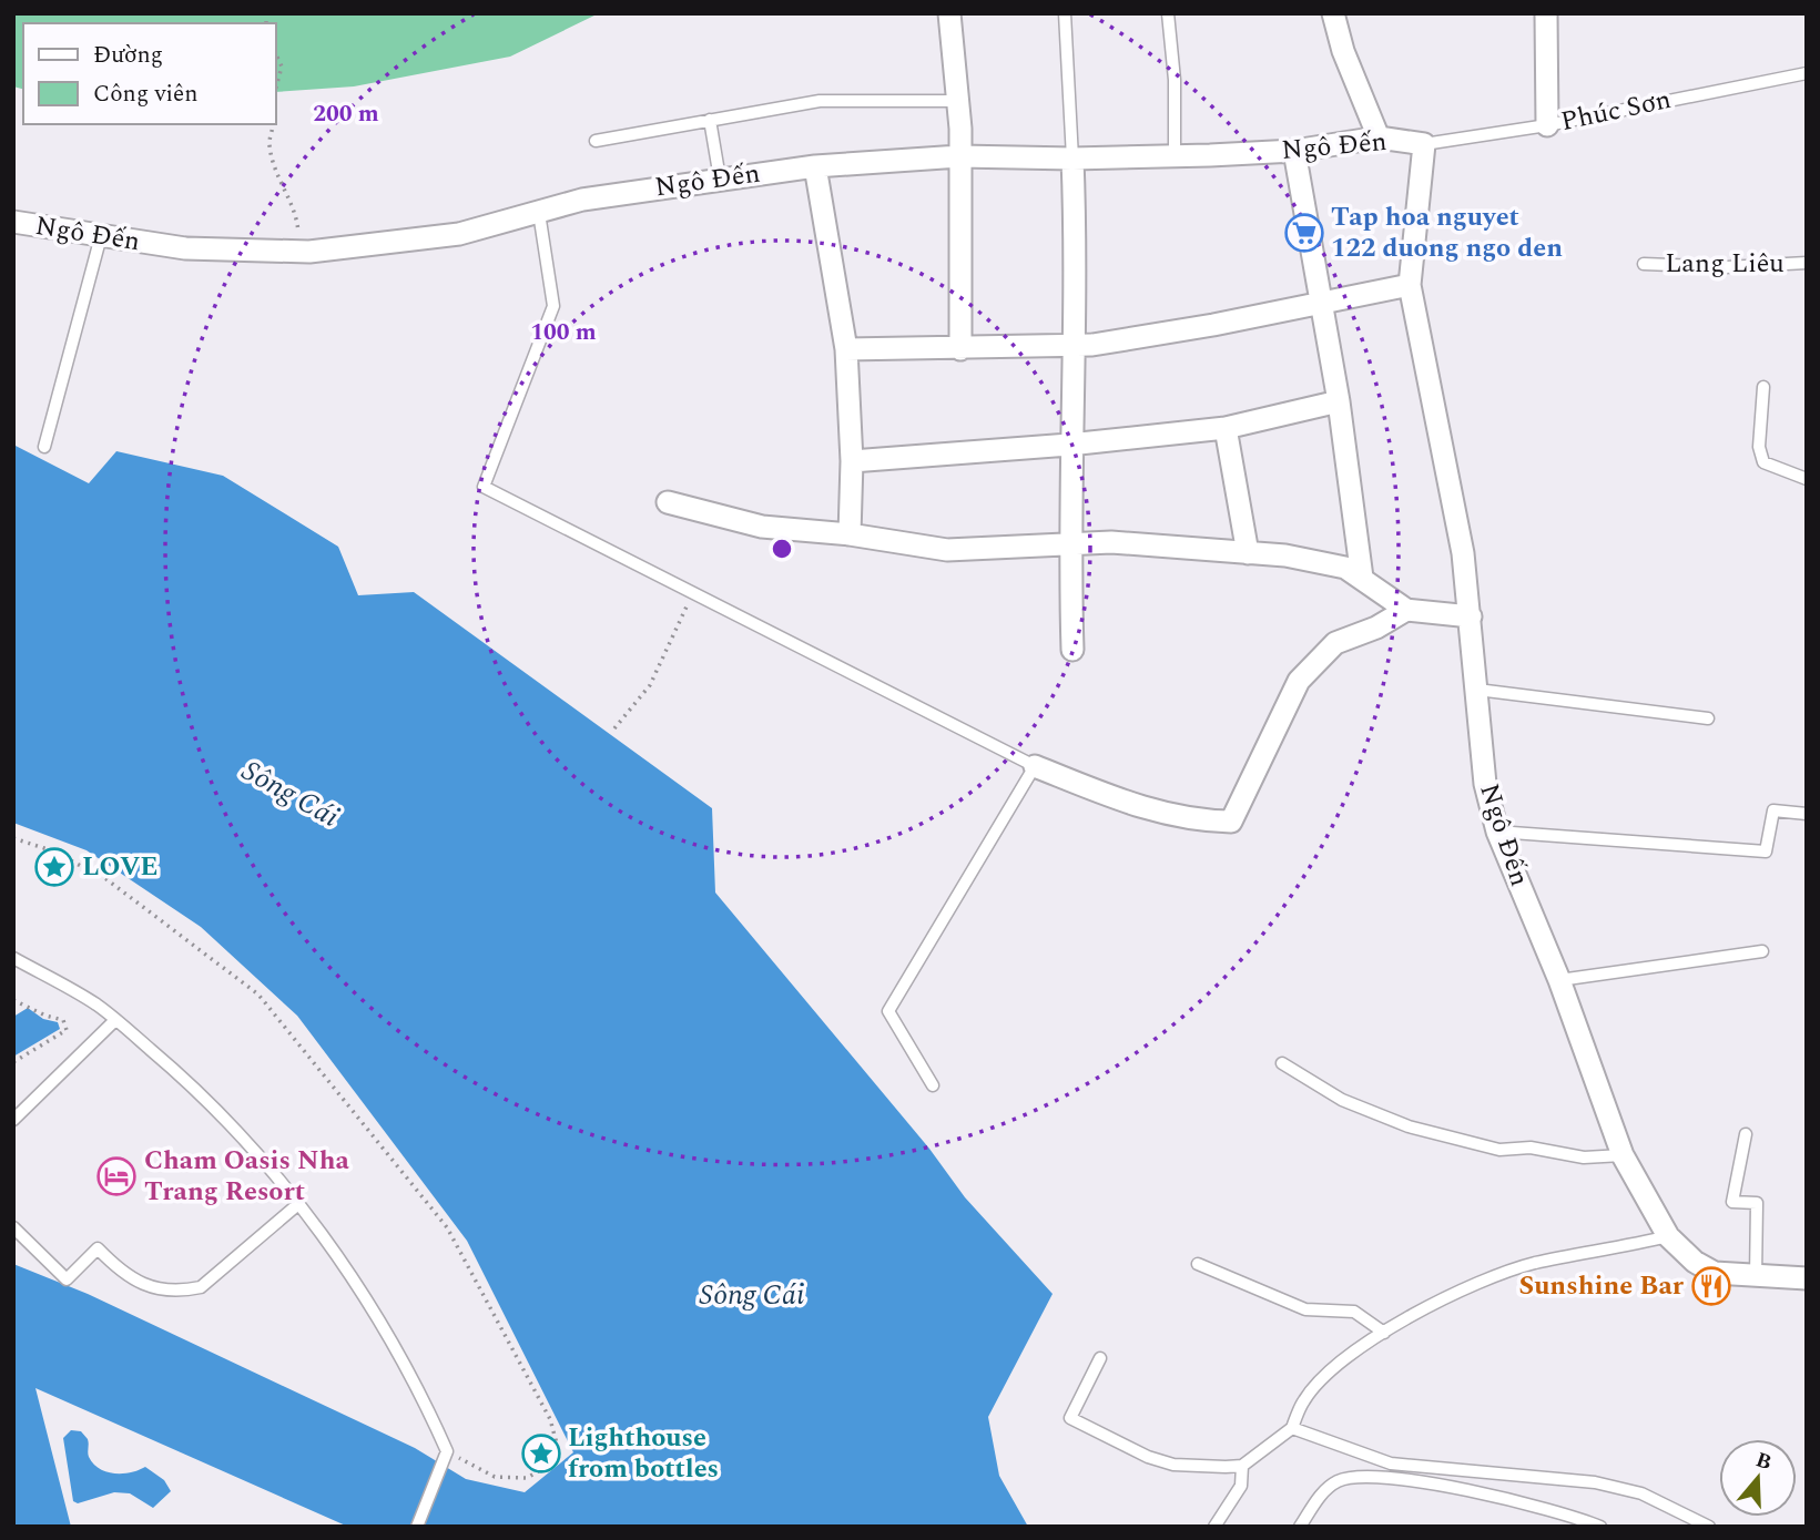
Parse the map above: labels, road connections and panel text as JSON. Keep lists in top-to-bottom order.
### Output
{
  "streets": {
    "street": ["Ngô Đến"],
    "lane": ["Phúc Sơn", "Lang Liêu"]
  },
  "crossings": [
    ["Phúc Sơn", "Ngô Đến"]
  ],
  "water": ["Sông Cái"],
  "places": {
    "supermarket": ["Tap hoa nguyet 122 duong ngo den"],
    "place": ["LOVE", "Lighthouse from bottles"],
    "hotel": ["Cham Oasis Nha Trang Resort"],
    "restaurant": ["Sunshine Bar"]
  },
  "legend": ["Đường", "Công viên"],
  "north": "top",
  "rings": ["200 m", "100 m"]
}
